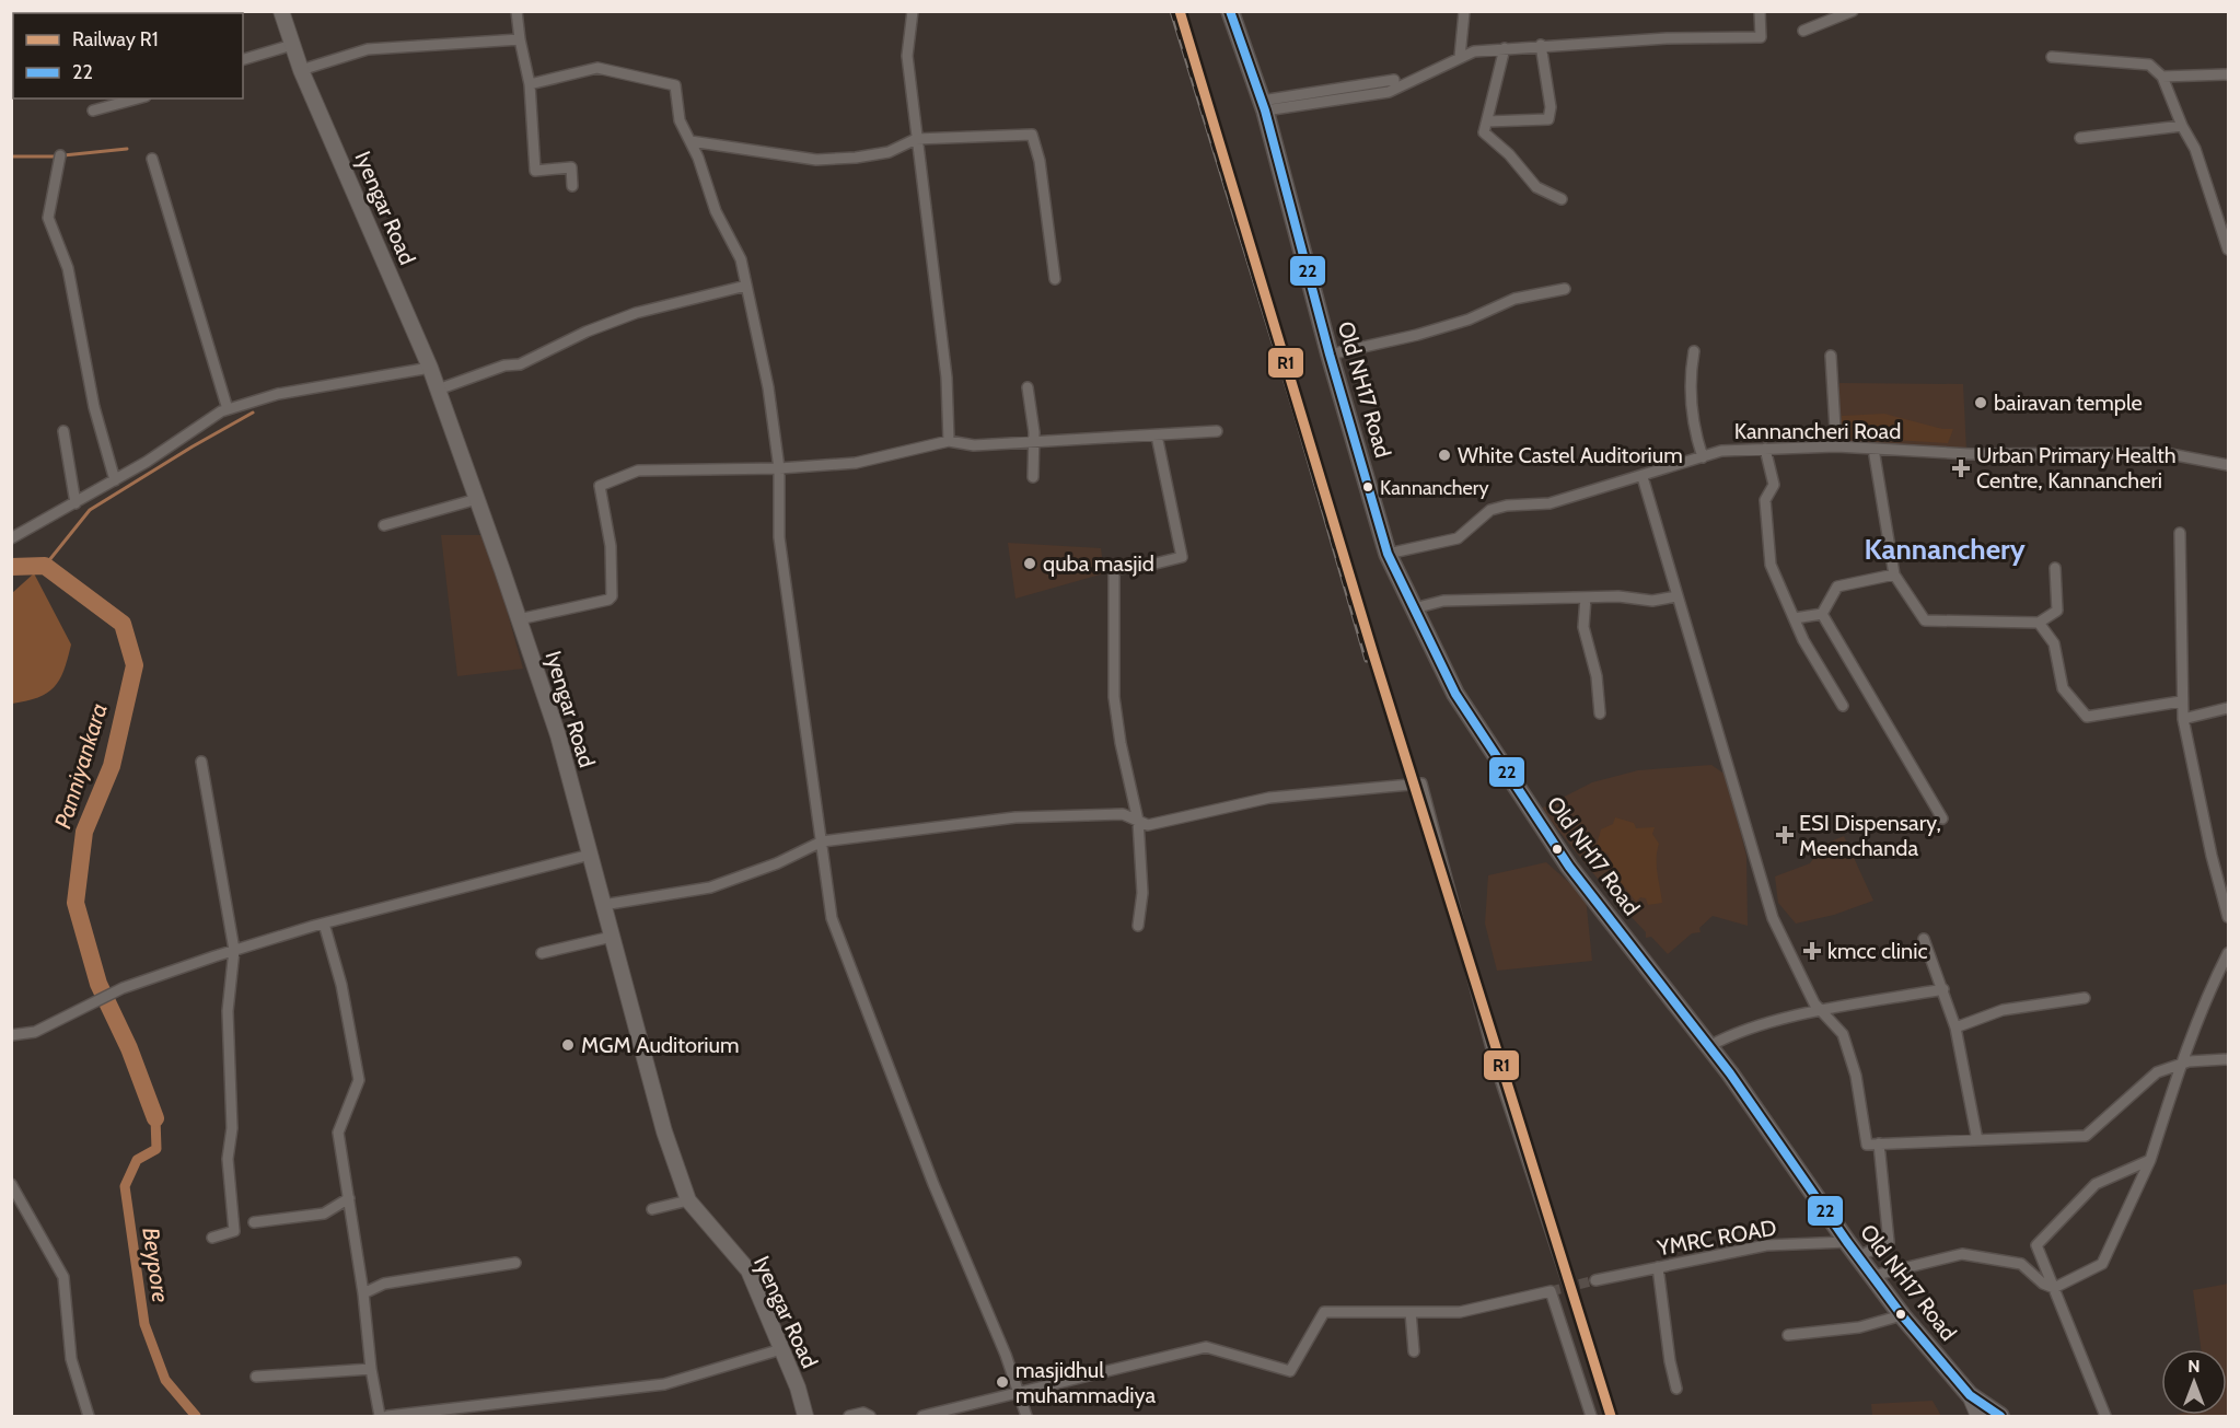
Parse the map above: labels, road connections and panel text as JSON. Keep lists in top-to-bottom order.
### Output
{
  "streets": {
    "main road": ["Iyengar Road", "Old NH17 Road"],
    "street": ["Kannancheri Road", "YMRC ROAD"]
  },
  "crossings": [
    ["Old NH17 Road", "Kannancheri Road"],
    ["Old NH17 Road", "YMRC ROAD"]
  ],
  "districts": ["Kannanchery"],
  "water": ["Panniyankara", "Beypore"],
  "places": {
    "other": [
      "bairavan temple",
      "White Castel Auditorium",
      "Kannanchery",
      "quba masjid",
      "MGM Auditorium",
      "masjidhul muhammadiya"
    ],
    "health": ["Urban Primary Health Centre, Kannancheri", "ESI Dispensary, Meenchanda", "kmcc clinic"]
  },
  "lines": ["rail line R1", "transit line 22"],
  "legend": ["Railway R1", "22"],
  "north": "top"
}
